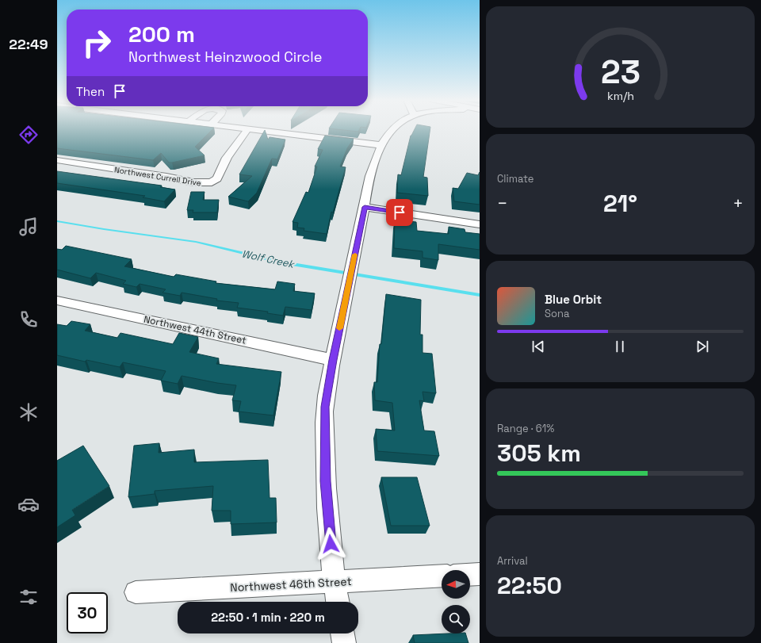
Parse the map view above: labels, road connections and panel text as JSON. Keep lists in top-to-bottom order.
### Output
{
  "streets": {
    "street": ["Northwest Currell Drive", "Northwest 44th Street", "Northwest 46th Street"]
  },
  "water": ["Wolf Creek"],
  "north": "left",
  "page": {
    "tabs": "22:49",
    "turn": ["200 m", "Northwest Heinzwood Circle"],
    "then": "Then",
    "tile": [
      "Climate",
      ["Range · 61%", "305 km"],
      ["Arrival", "22:50"]
    ],
    "heat": ["−", "21°", "+"],
    "song": ["Blue Orbit", "Sona"],
    "limit": "30",
    "trip": "22:50 · 1 min · 220 m",
    "gauge": ["23", "km/h"]
  }
}
